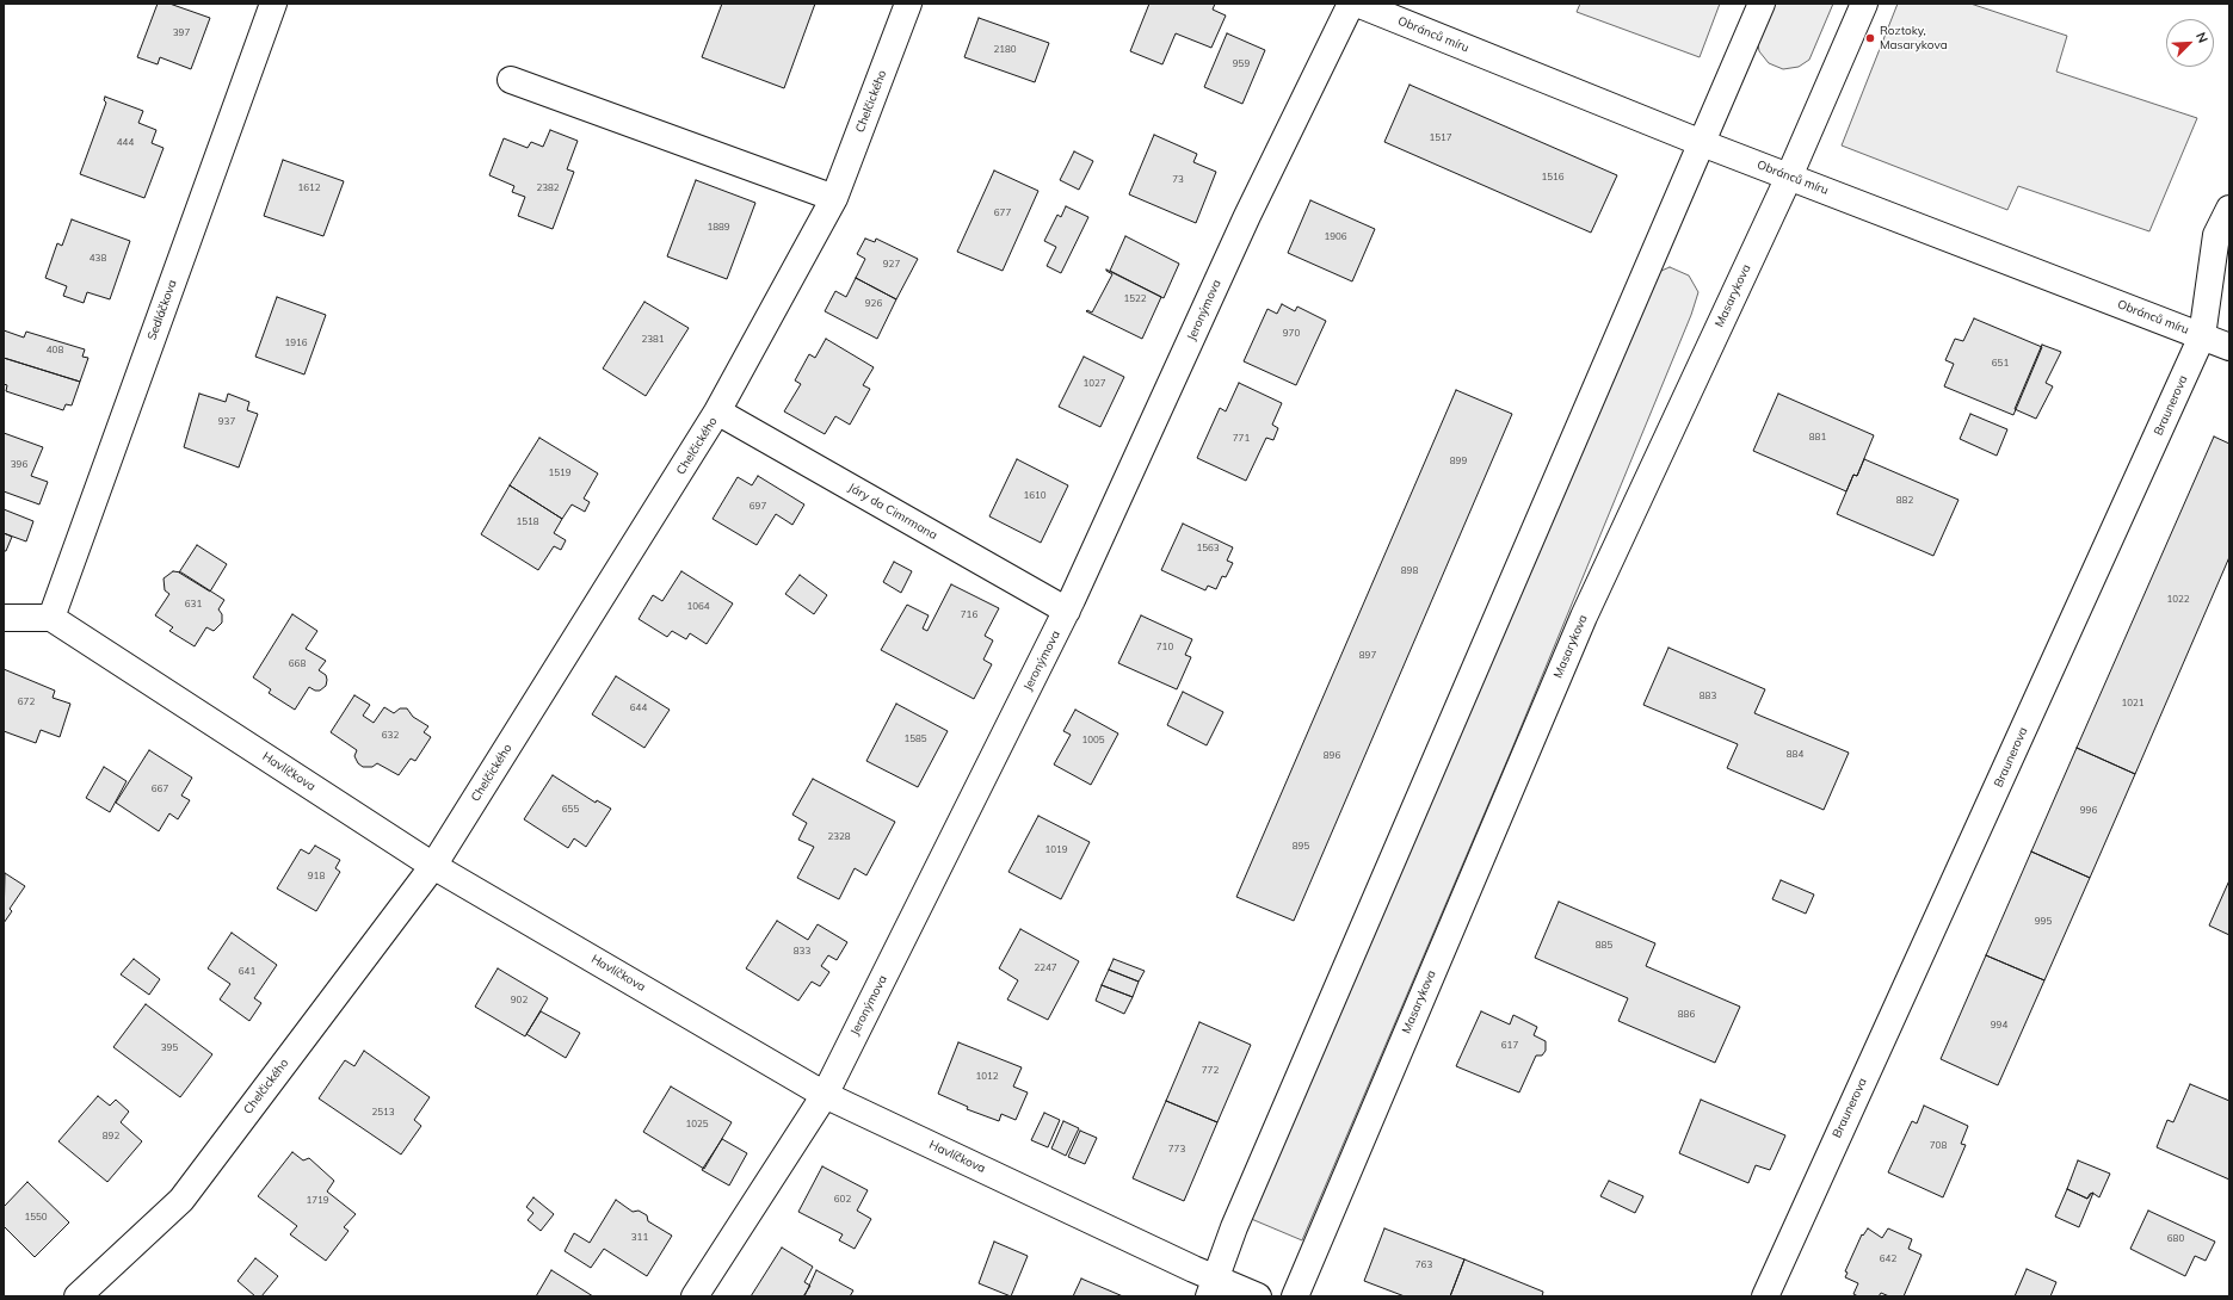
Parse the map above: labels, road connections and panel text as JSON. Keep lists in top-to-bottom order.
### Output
{
  "streets": {
    "street": [
      "Obránců míru",
      "Chelčického",
      "Masarykova",
      "Sedláčkova",
      "Jeronýmova",
      "Braunerova",
      "Járy da Cimrmana",
      "Havlíčkova"
    ]
  },
  "crossings": [
    ["Obránců míru", "Masarykova"],
    ["Obránců míru", "Braunerova"],
    ["Chelčického", "Járy da Cimrmana"],
    ["Chelčického", "Havlíčkova"],
    ["Sedláčkova", "Havlíčkova"],
    ["Jeronýmova", "Járy da Cimrmana"],
    ["Jeronýmova", "Havlíčkova"]
  ],
  "places": ["Roztoky, Masarykova"],
  "house_numbers": [
    "397",
    "2180",
    "959",
    "1517",
    "444",
    "1516",
    "73",
    "1612",
    "2382",
    "677",
    "1889",
    "1906",
    "438",
    "927",
    "1522",
    "926",
    "970",
    "2381",
    "1916",
    "408",
    "651",
    "1027",
    "937",
    "881",
    "771",
    "899",
    "396",
    "1519",
    "1610",
    "882",
    "697",
    "1518",
    "1563",
    "898",
    "1022",
    "631",
    "1064",
    "716",
    "710",
    "897",
    "668",
    "883",
    "672",
    "1021",
    "644",
    "632",
    "1585",
    "1005",
    "884",
    "896",
    "667",
    "655",
    "996",
    "2328",
    "895",
    "1019",
    "918",
    "995",
    "885",
    "833",
    "2247",
    "641",
    "902",
    "886",
    "994",
    "617",
    "395",
    "772",
    "1012",
    "2513",
    "1025",
    "892",
    "708",
    "773",
    "602",
    "1719",
    "1550",
    "311",
    "680",
    "642",
    "763"
  ],
  "north": "top right"
}
